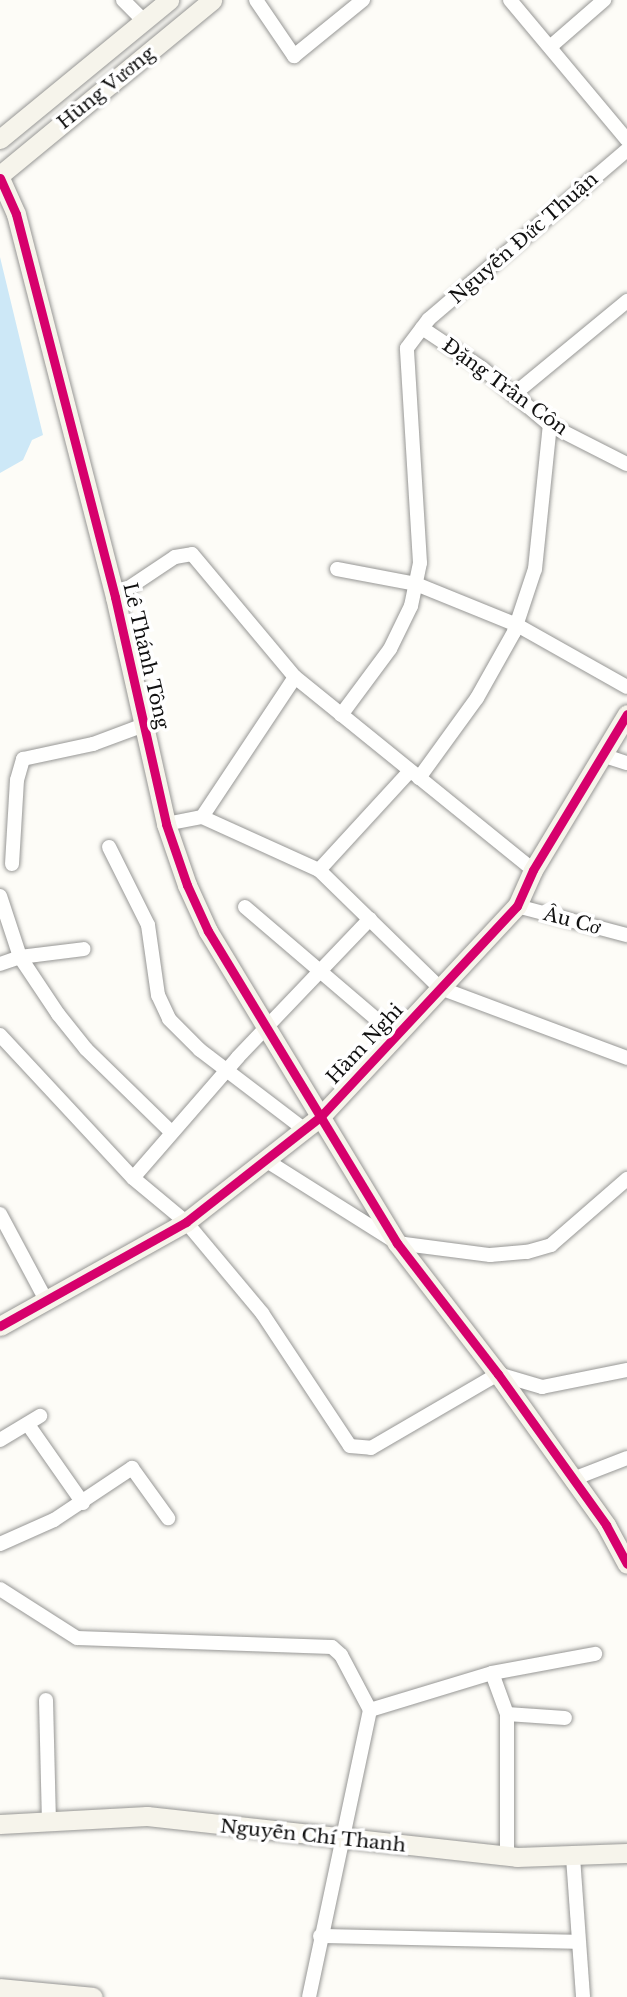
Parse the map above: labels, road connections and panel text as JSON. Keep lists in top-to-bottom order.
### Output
{
  "streets": {
    "street": [
      "Hùng Vương",
      "Nguyễn Đức Thuận",
      "Đặng Trần Côn",
      "Lê Thánh Tông",
      "Âu Cơ",
      "Hàm Nghi",
      "Nguyễn Chí Thanh"
    ]
  },
  "crossings": [
    ["Hùng Vương", "Lê Thánh Tông"],
    ["Nguyễn Đức Thuận", "Đặng Trần Côn"],
    ["Lê Thánh Tông", "Hàm Nghi"],
    ["Âu Cơ", "Hàm Nghi"]
  ]
}
